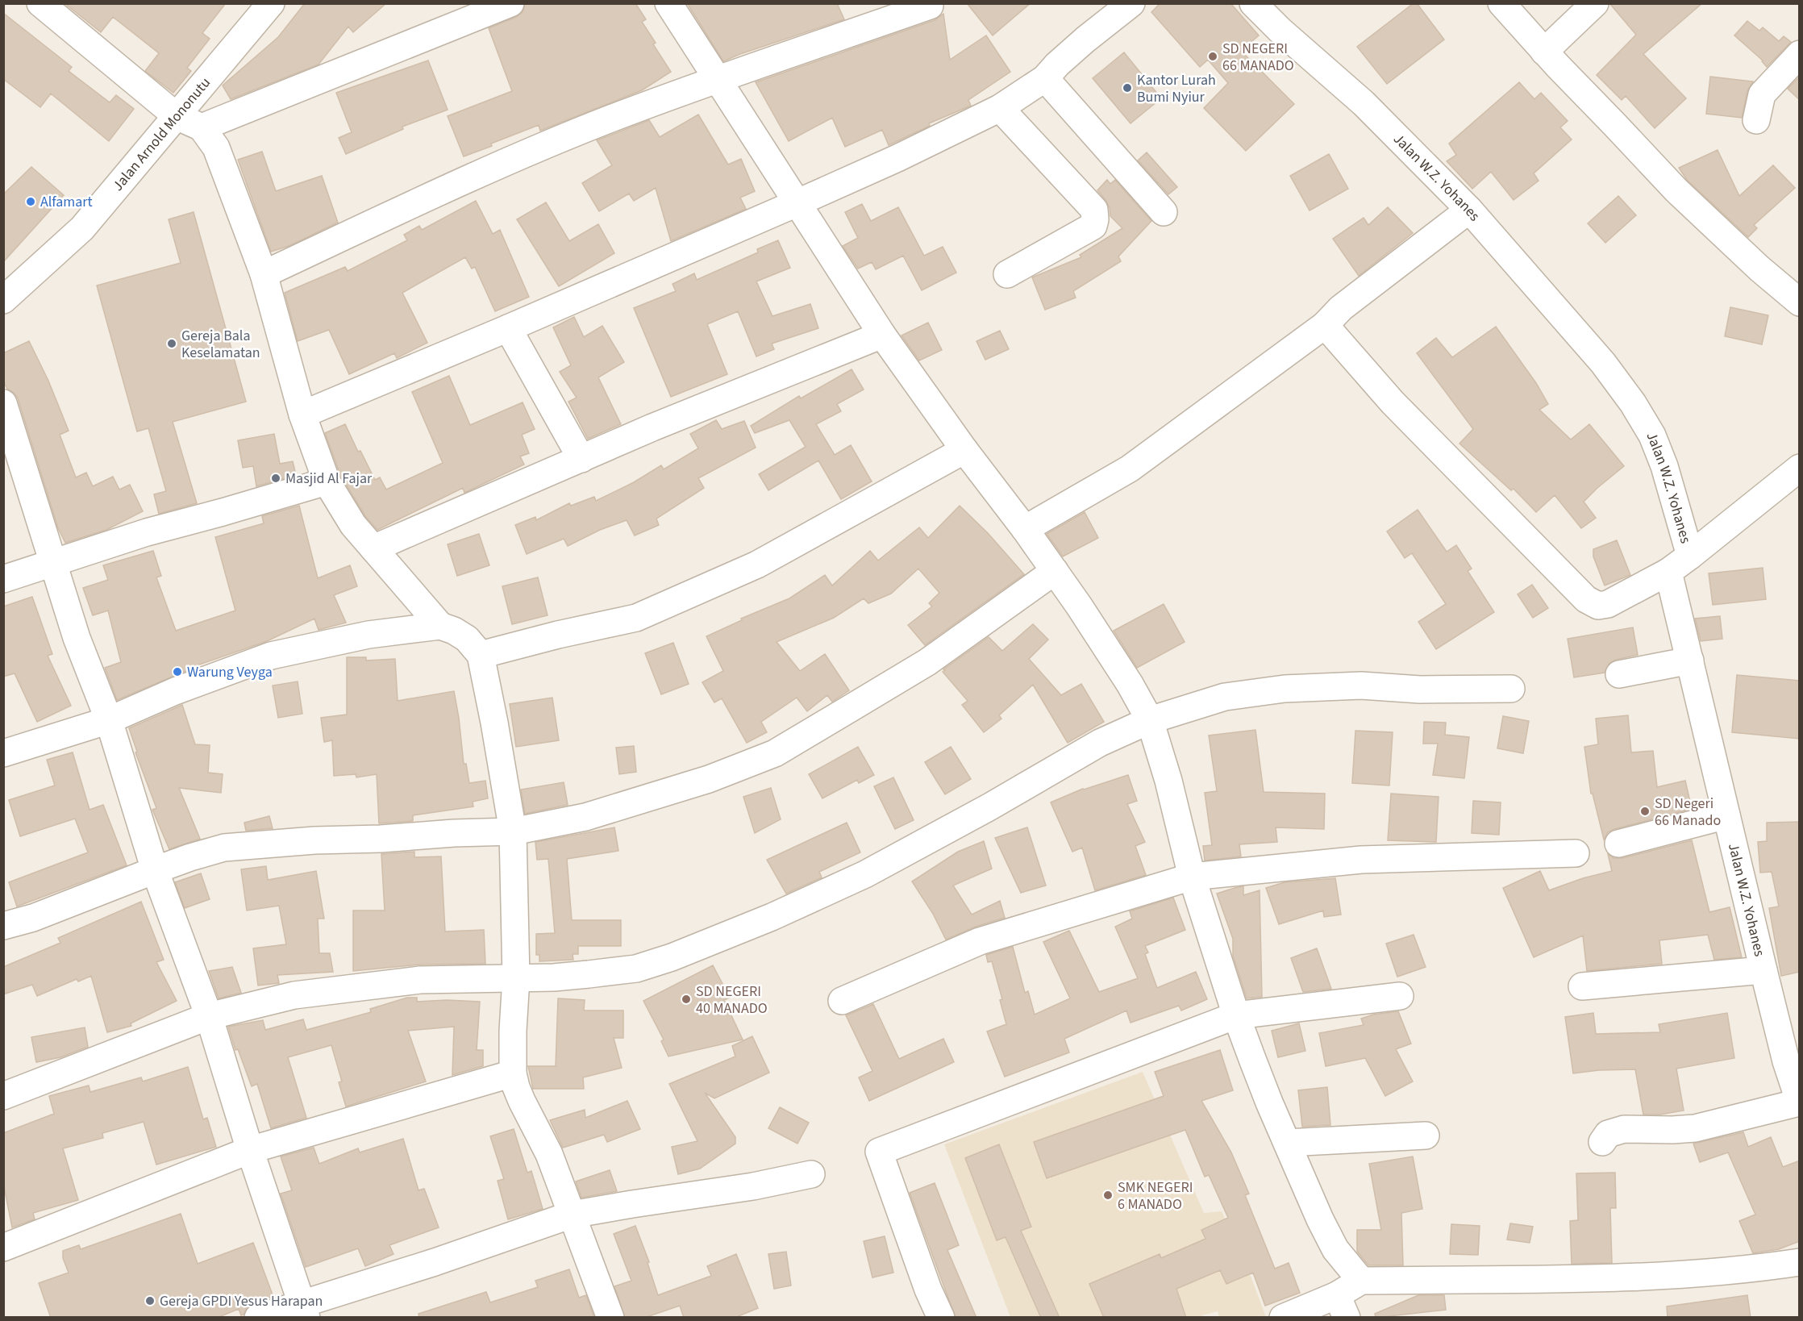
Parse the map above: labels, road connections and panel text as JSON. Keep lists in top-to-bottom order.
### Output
{
  "streets": {
    "street": ["Jalan Arnold Mononutu", "Jalan W.Z. Yohanes"]
  },
  "places": [
    "SD NEGERI 66 MANADO",
    "Kantor Lurah Bumi Nyiur",
    "Alfamart",
    "Gereja Bala Keselamatan",
    "Masjid Al Fajar",
    "Warung Veyga",
    "SD Negeri 66 Manado",
    "SD NEGERI 40 MANADO",
    "SMK NEGERI 6 MANADO",
    "Gereja GPDI Yesus Harapan"
  ]
}
